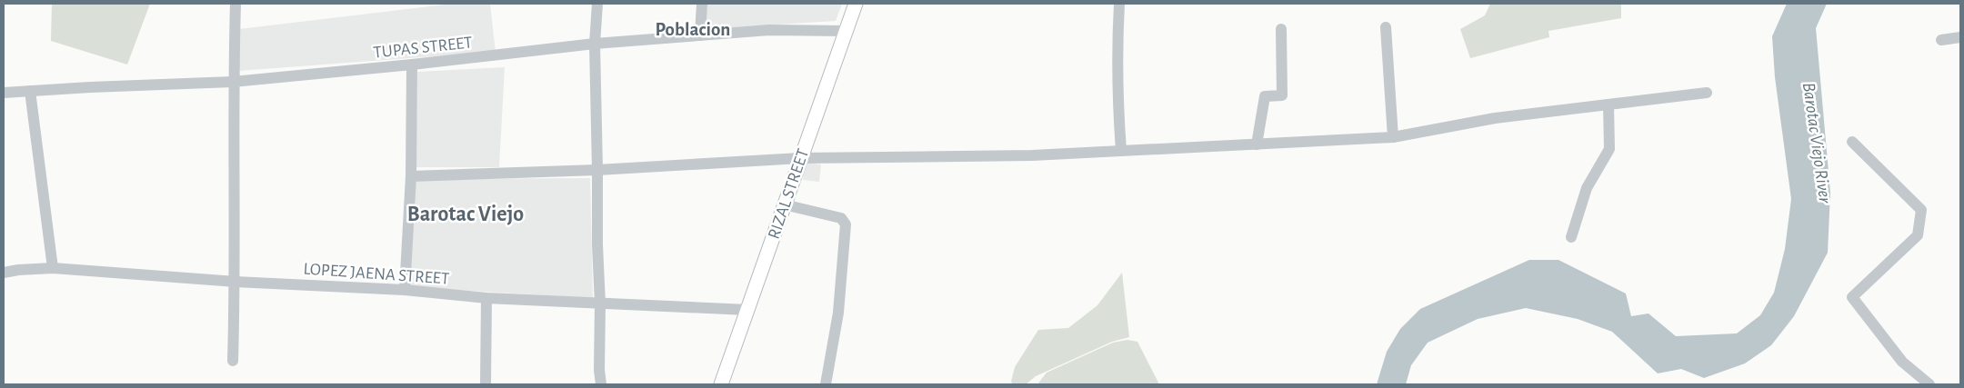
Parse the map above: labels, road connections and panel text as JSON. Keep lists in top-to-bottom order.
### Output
{
  "streets": {
    "main road": ["RIZAL STREET"],
    "street": ["TUPAS STREET", "LOPEZ JAENA STREET"]
  },
  "crossings": [
    ["TUPAS STREET", "RIZAL STREET"],
    ["RIZAL STREET", "LOPEZ JAENA STREET"]
  ],
  "districts": ["Poblacion", "Barotac Viejo"],
  "water": ["Barotac Viejo River"]
}
